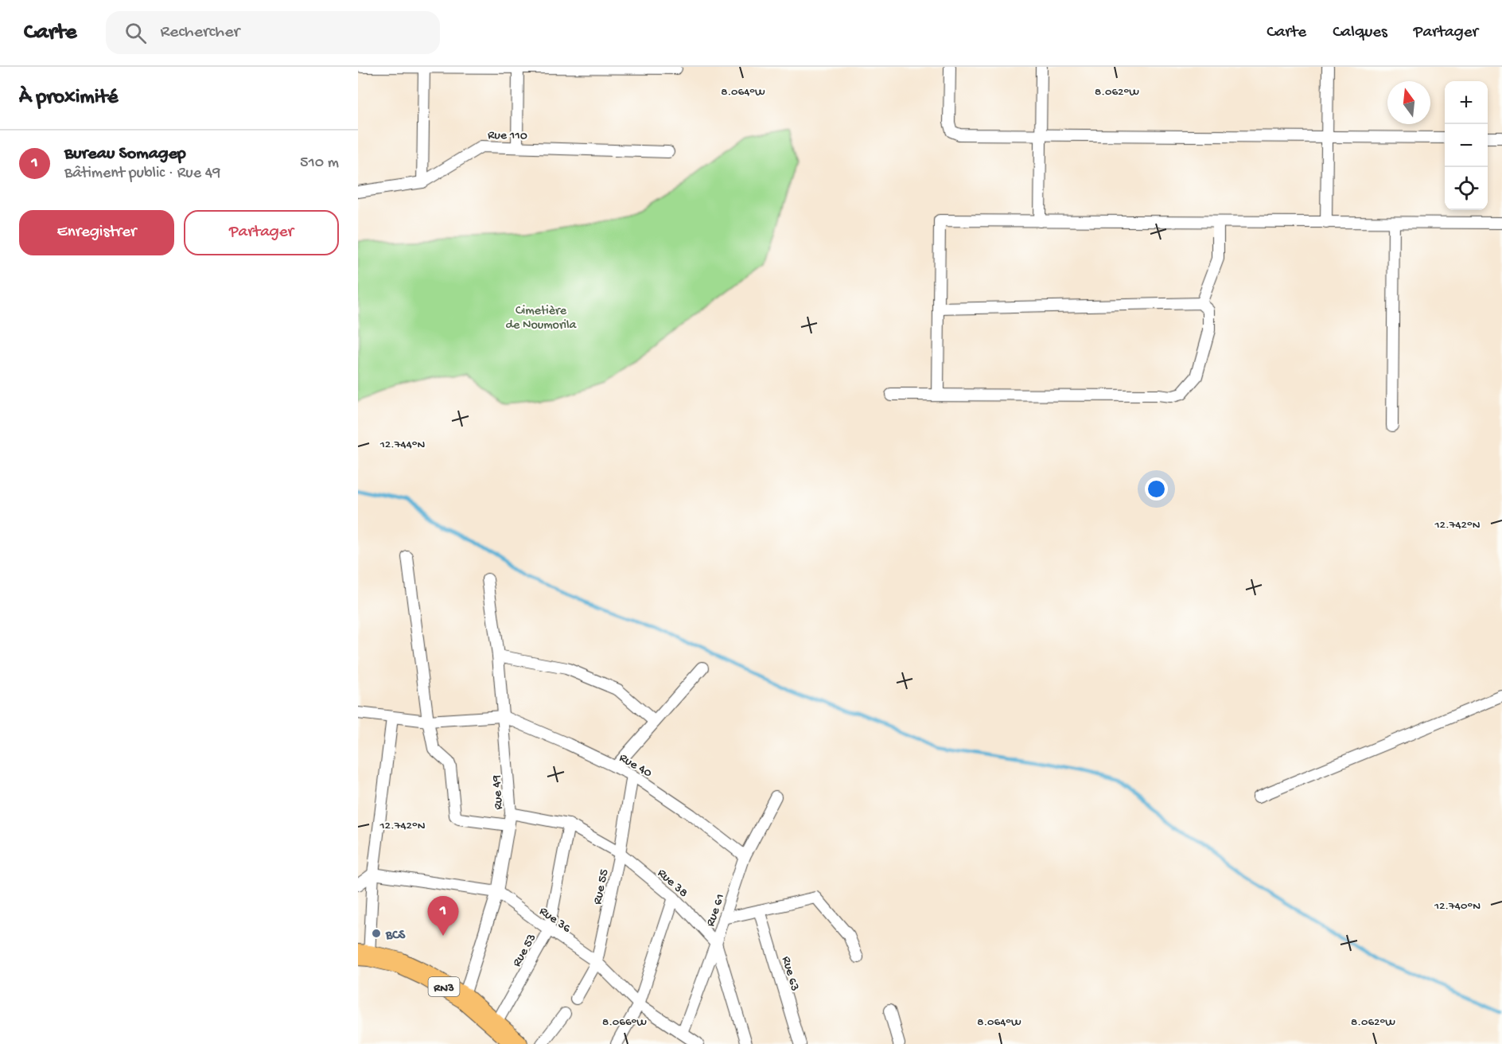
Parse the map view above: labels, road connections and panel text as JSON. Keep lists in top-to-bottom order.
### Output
{
  "streets": {
    "highway": ["RN3"],
    "street": [
      "Rue 110",
      "Rue 40",
      "Rue 49",
      "Rue 38",
      "Rue 55",
      "Rue 61",
      "Rue 36",
      "Rue 53",
      "Rue 63"
    ]
  },
  "crossings": [
    ["Rue 40", "Rue 49"],
    ["Rue 40", "Rue 55"],
    ["Rue 40", "Rue 61"],
    ["Rue 49", "Rue 38"],
    ["Rue 49", "Rue 36"],
    ["Rue 49", "RN3"],
    ["Rue 38", "Rue 55"],
    ["Rue 38", "Rue 61"],
    ["Rue 38", "Rue 53"],
    ["Rue 55", "Rue 36"],
    ["Rue 61", "Rue 36"],
    ["Rue 36", "Rue 53"],
    ["Rue 53", "RN3"]
  ],
  "parks": ["Cimetière de Noumorila"],
  "places": ["BCS"],
  "north": "top",
  "page": {
    "header": "Carte",
    "search": "Rechercher",
    "nav": ["Carte", "Calques", "Partager"],
    "heading": "À proximité",
    "map_buttons": ["+", "−"],
    "list": [
      {
        "mark": "1",
        "name": "Bureau Somagep",
        "note": "Bâtiment public · Rue 49",
        "value": "510 m"
      }
    ],
    "buttons": ["Enregistrer", "Partager"],
    "pins": "1"
  },
  "coordinates": [
    "8.064°W",
    "8.062°W",
    "12.744°N",
    "12.742°N",
    "12.740°N",
    "8.066°W"
  ]
}
